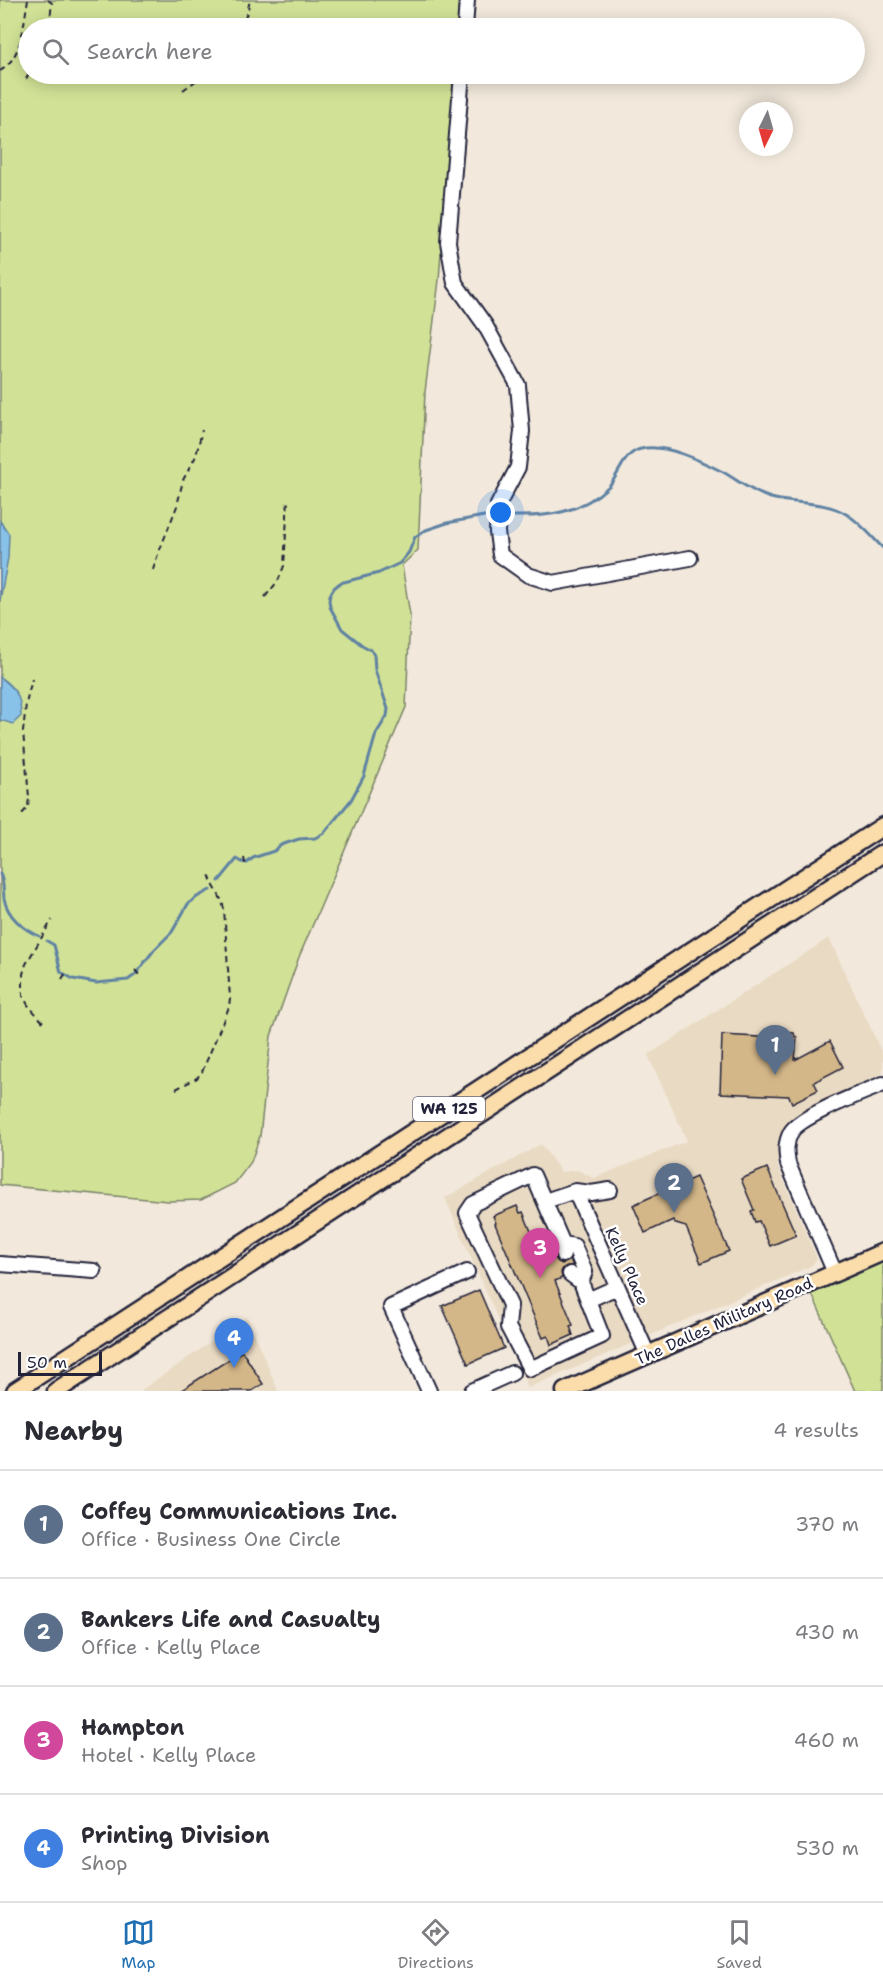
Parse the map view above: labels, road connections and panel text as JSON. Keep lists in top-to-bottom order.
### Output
{
  "streets": {
    "main road": ["WA 125", "The Dalles Military Road"],
    "street": ["Kelly Place"]
  },
  "crossings": [
    ["Kelly Place", "The Dalles Military Road"]
  ],
  "scale_bar": "50 m",
  "north": "bottom",
  "page": {
    "search": "Search here",
    "pins": [
      "1",
      "2",
      "3",
      "4"
    ],
    "scale": "50 m",
    "heading": ["Nearby", "4 results"],
    "list": [
      {
        "mark": "1",
        "name": "Coffey Communications Inc.",
        "note": "Office · Business One Circle",
        "value": "370 m"
      },
      {
        "mark": "2",
        "name": "Bankers Life and Casualty",
        "note": "Office · Kelly Place",
        "value": "430 m"
      },
      {
        "mark": "3",
        "name": "Hampton",
        "note": "Hotel · Kelly Place",
        "value": "460 m"
      },
      {
        "mark": "4",
        "name": "Printing Division",
        "note": "Shop",
        "value": "530 m"
      }
    ],
    "nav": ["Map", "Directions", "Saved"]
  }
}
